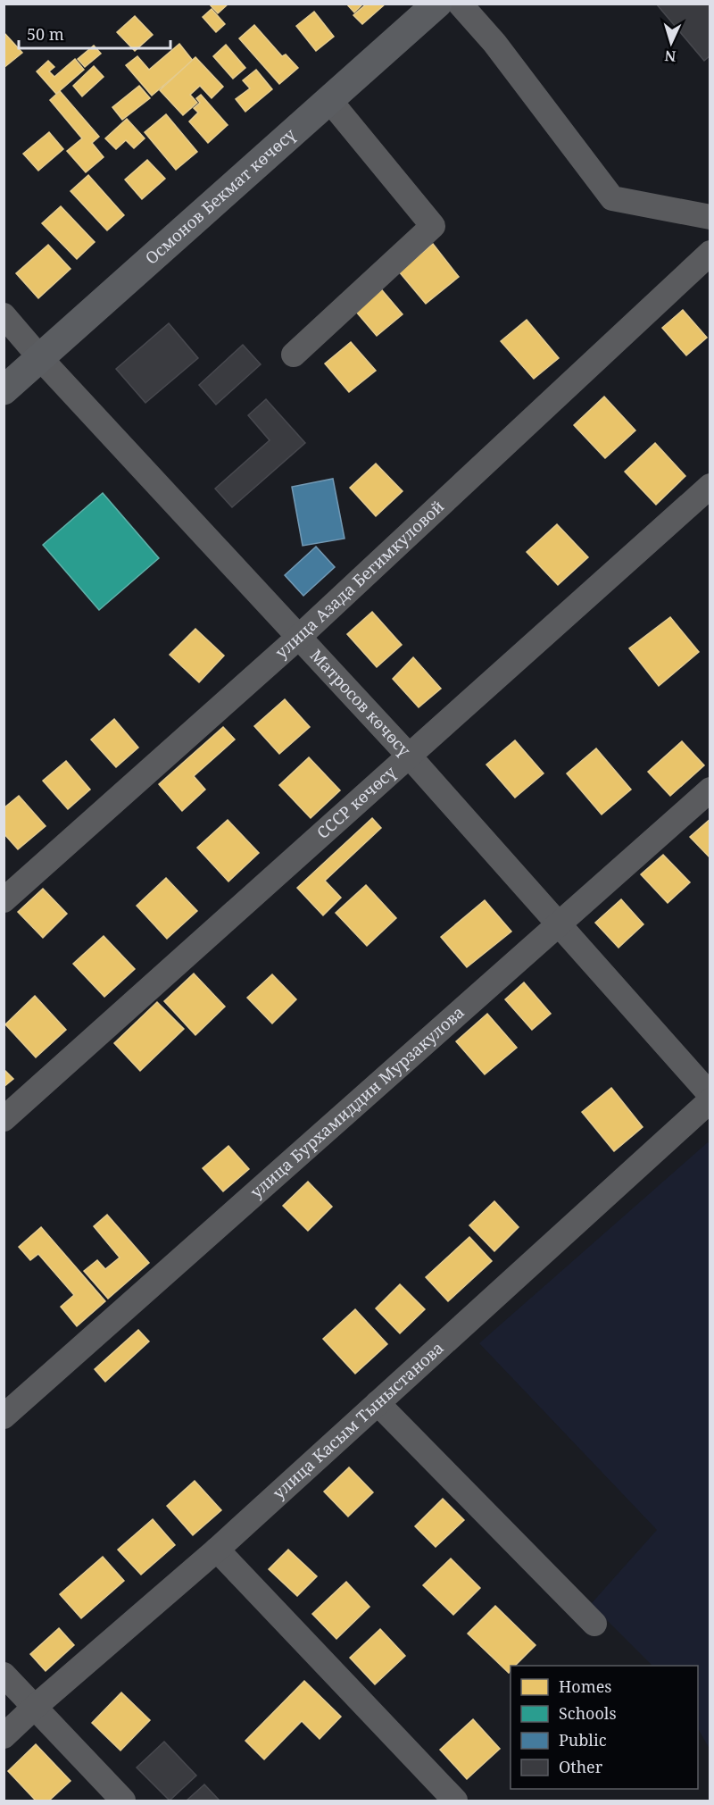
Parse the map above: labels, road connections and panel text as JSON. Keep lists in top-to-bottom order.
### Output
{
  "streets": {
    "main road": ["Осмонов Бекмат көчөсү"],
    "street": [
      "улица Азада Бегимкуловой",
      "Матросов көчөсү",
      "СССР көчөсү",
      "улица Бурхамиддин Мурзакулова",
      "улица Касым Тыныстанова"
    ]
  },
  "crossings": [
    ["Осмонов Бекмат көчөсү", "Матросов көчөсү"],
    ["улица Азада Бегимкуловой", "Матросов көчөсү"],
    ["Матросов көчөсү", "СССР көчөсү"],
    ["Матросов көчөсү", "улица Бурхамиддин Мурзакулова"]
  ],
  "legend": [
    "Homes",
    "Schools",
    "Public",
    "Other"
  ],
  "scale_bar": "50 m",
  "north": "bottom"
}
